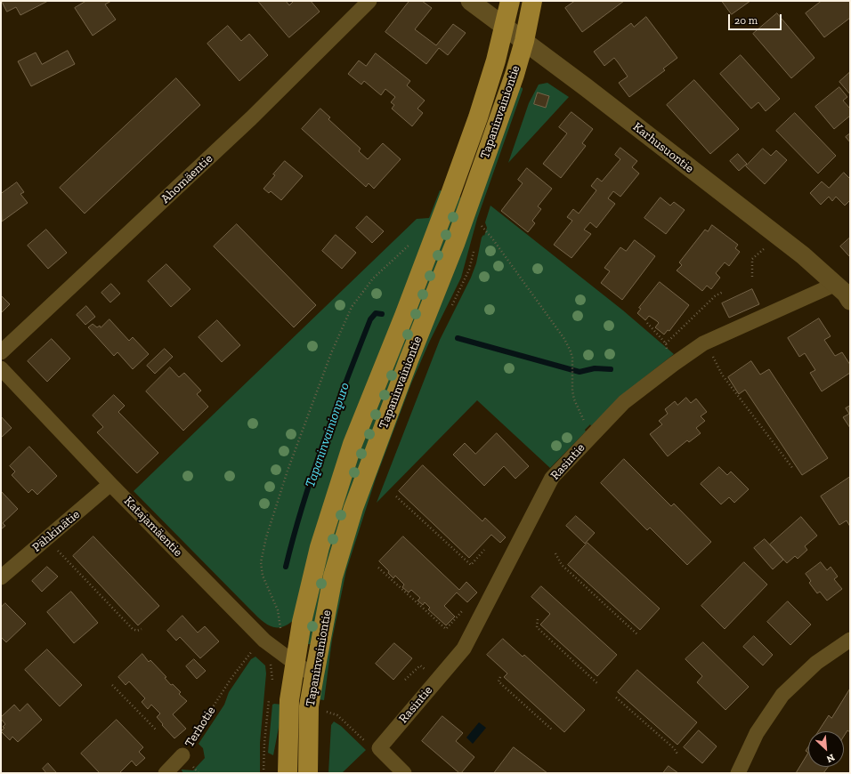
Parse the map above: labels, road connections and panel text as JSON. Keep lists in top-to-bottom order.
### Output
{
  "streets": {
    "main road": ["Tapaninvainiontie"],
    "street": [
      "Karhusuontie",
      "Ahomäentie",
      "Rasintie",
      "Katajamäentie",
      "Pähkinätie",
      "Terhotie"
    ]
  },
  "crossings": [
    ["Tapaninvainiontie", "Karhusuontie"],
    ["Tapaninvainiontie", "Katajamäentie"],
    ["Karhusuontie", "Rasintie"],
    ["Katajamäentie", "Pähkinätie"]
  ],
  "water": ["Tapaninvainionpuro"],
  "scale_bar": "20 m",
  "north": "bottom right"
}
